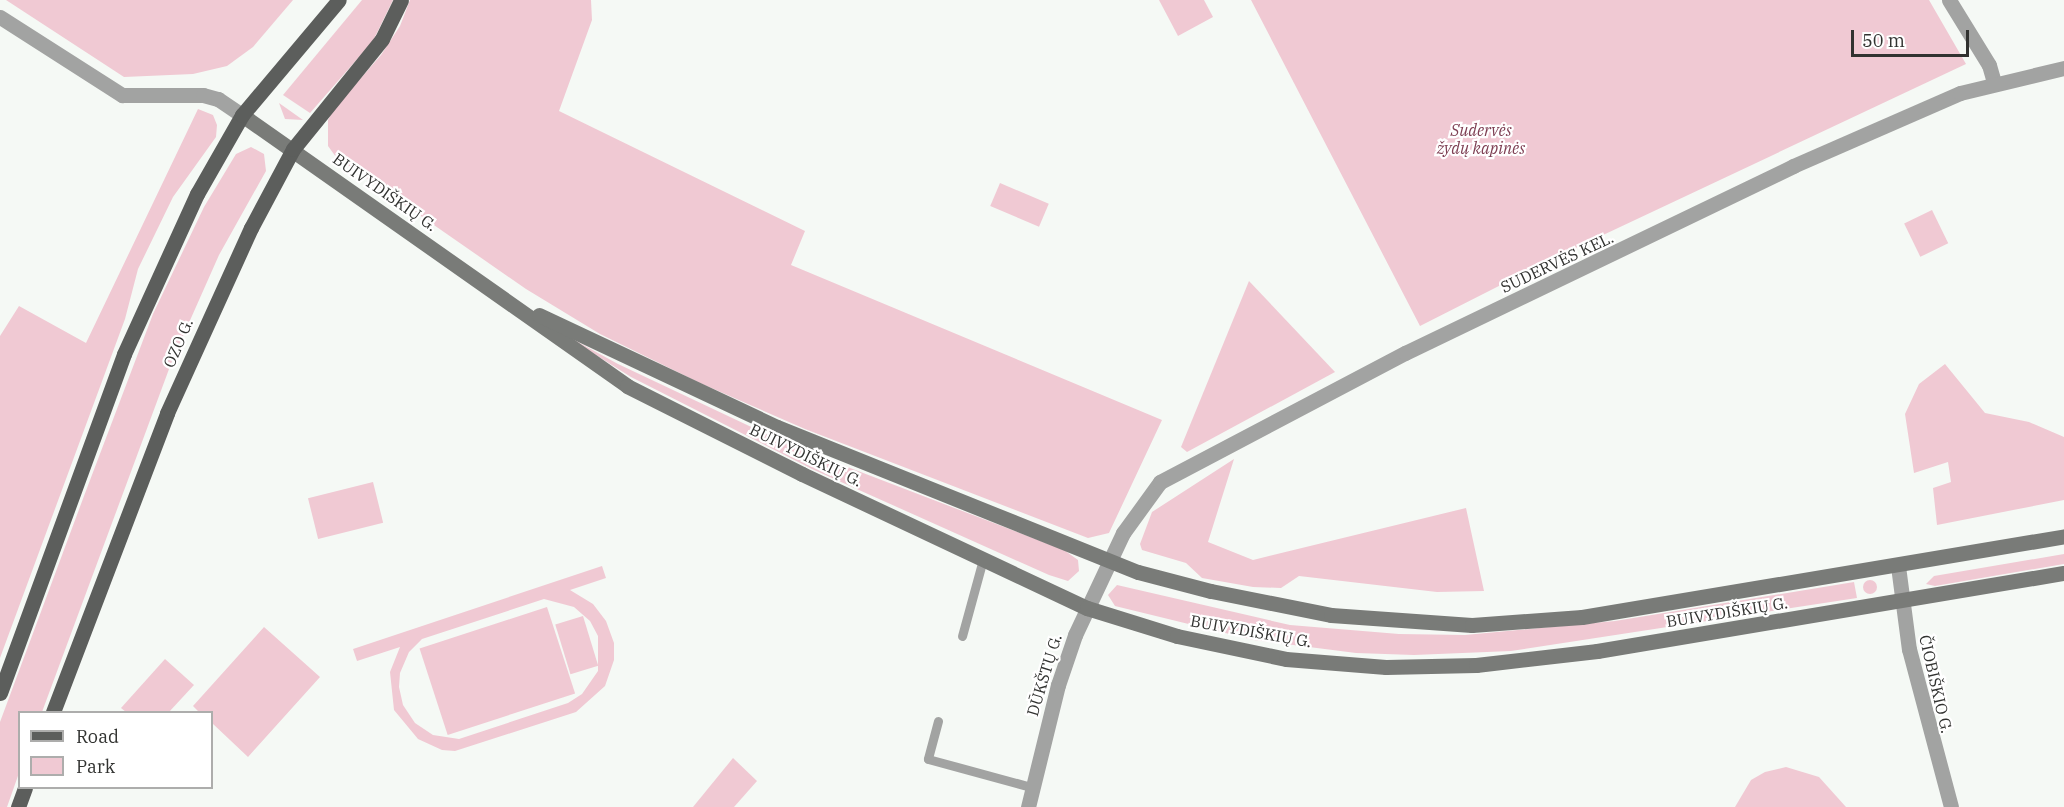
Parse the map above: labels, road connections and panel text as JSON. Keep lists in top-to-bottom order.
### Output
{
  "streets": {
    "main road": ["BUIVYDIŠKIŲ G.", "OZO G."],
    "street": ["SUDERVĖS KEL.", "DŪKŠTŲ G.", "ČIOBIŠKIO G."]
  },
  "crossings": [
    ["BUIVYDIŠKIŲ G.", "SUDERVĖS KEL."],
    ["BUIVYDIŠKIŲ G.", "OZO G."],
    ["BUIVYDIŠKIŲ G.", "DŪKŠTŲ G."],
    ["BUIVYDIŠKIŲ G.", "ČIOBIŠKIO G."],
    ["SUDERVĖS KEL.", "DŪKŠTŲ G."]
  ],
  "parks": ["Sudervės žydų kapinės"],
  "legend": ["Road", "Park"],
  "scale_bar": "50 m"
}
